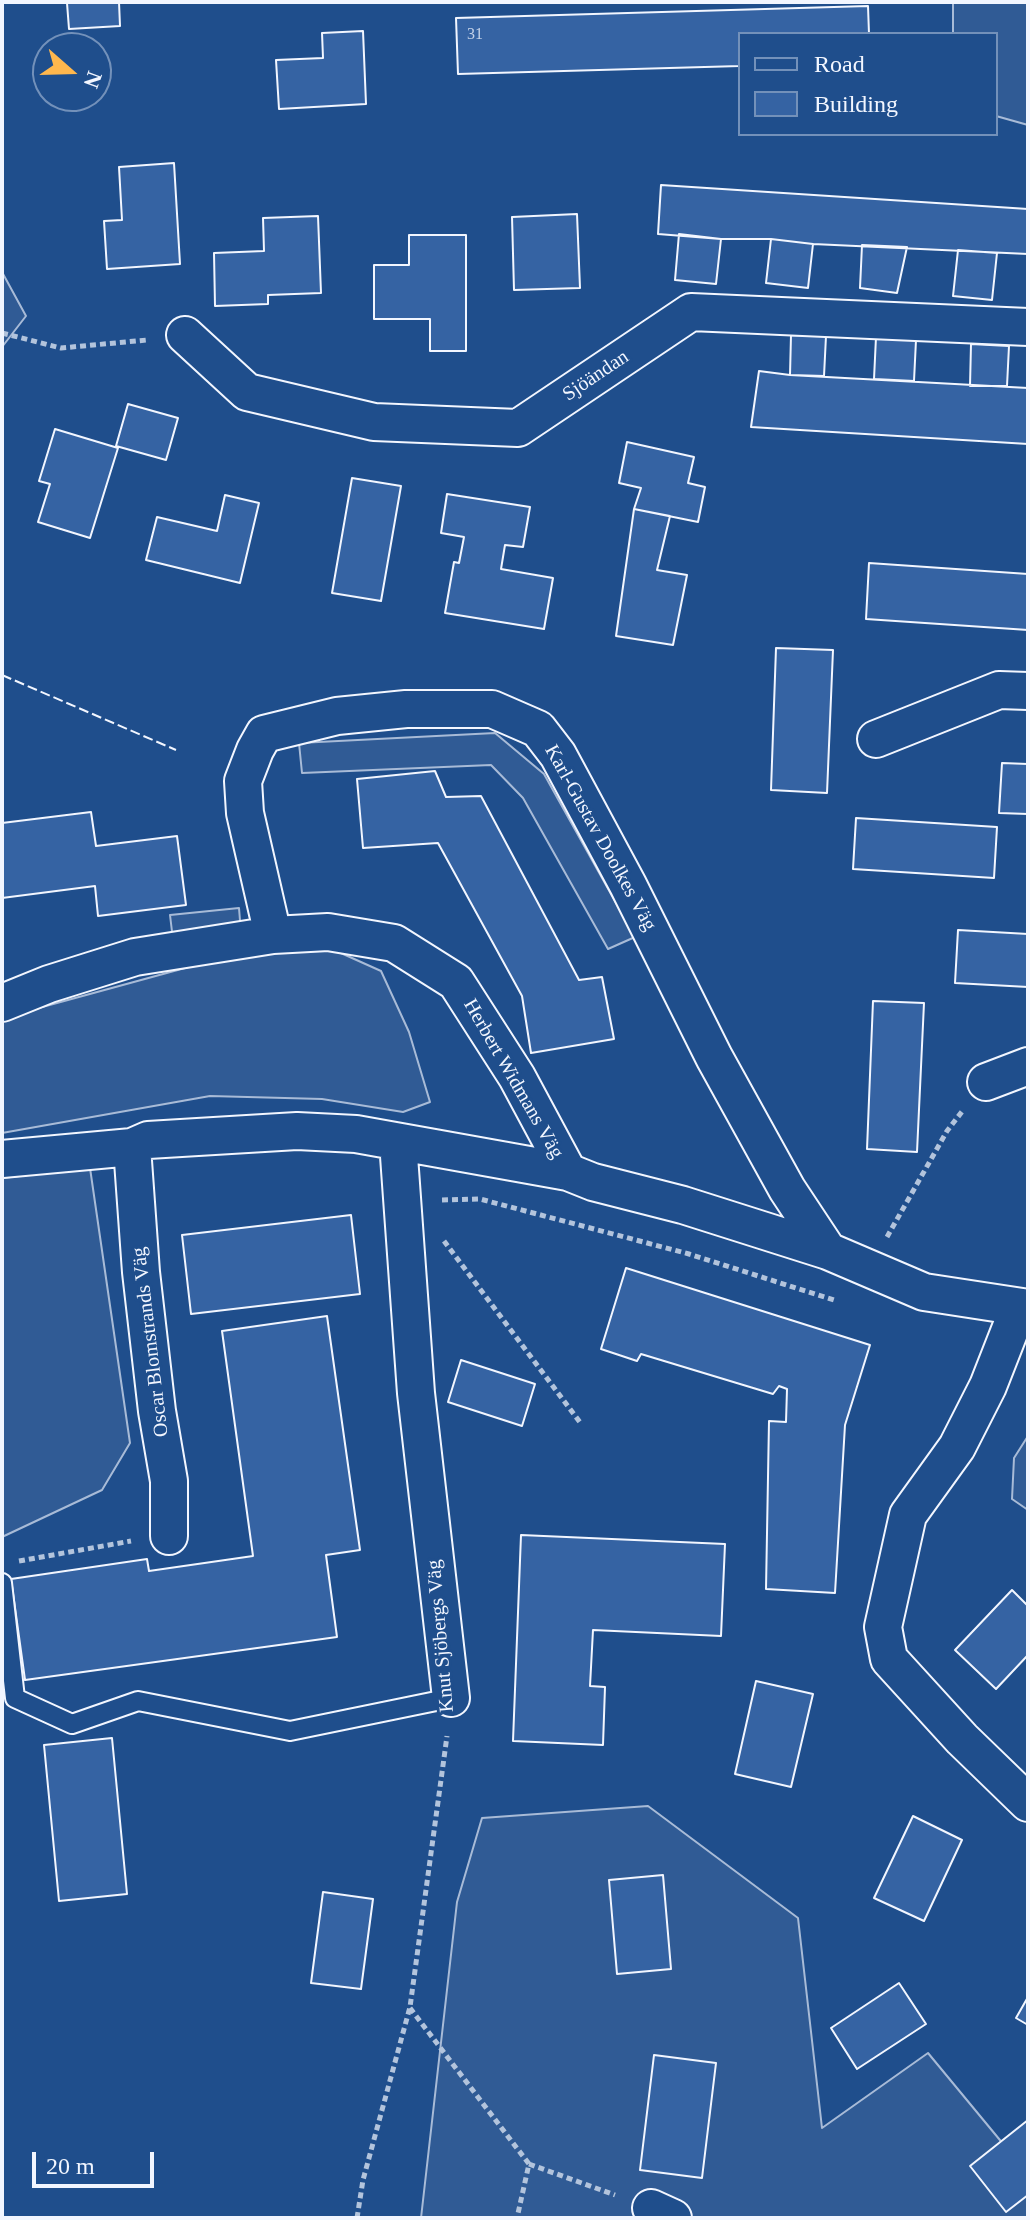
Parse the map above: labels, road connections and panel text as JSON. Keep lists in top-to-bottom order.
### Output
{
  "streets": {
    "street": [
      "Sjöändan",
      "Karl-Gustav Doolkes Väg",
      "Herbert Widmans Väg",
      "Oscar Blomstrands Väg",
      "Knut Sjöbergs Väg"
    ]
  },
  "crossings": [
    ["Karl-Gustav Doolkes Väg", "Herbert Widmans Väg"],
    ["Herbert Widmans Väg", "Oscar Blomstrands Väg"],
    ["Herbert Widmans Väg", "Knut Sjöbergs Väg"]
  ],
  "house_numbers": ["31"],
  "legend": ["Road", "Building"],
  "scale_bar": "20 m",
  "north": "right"
}
